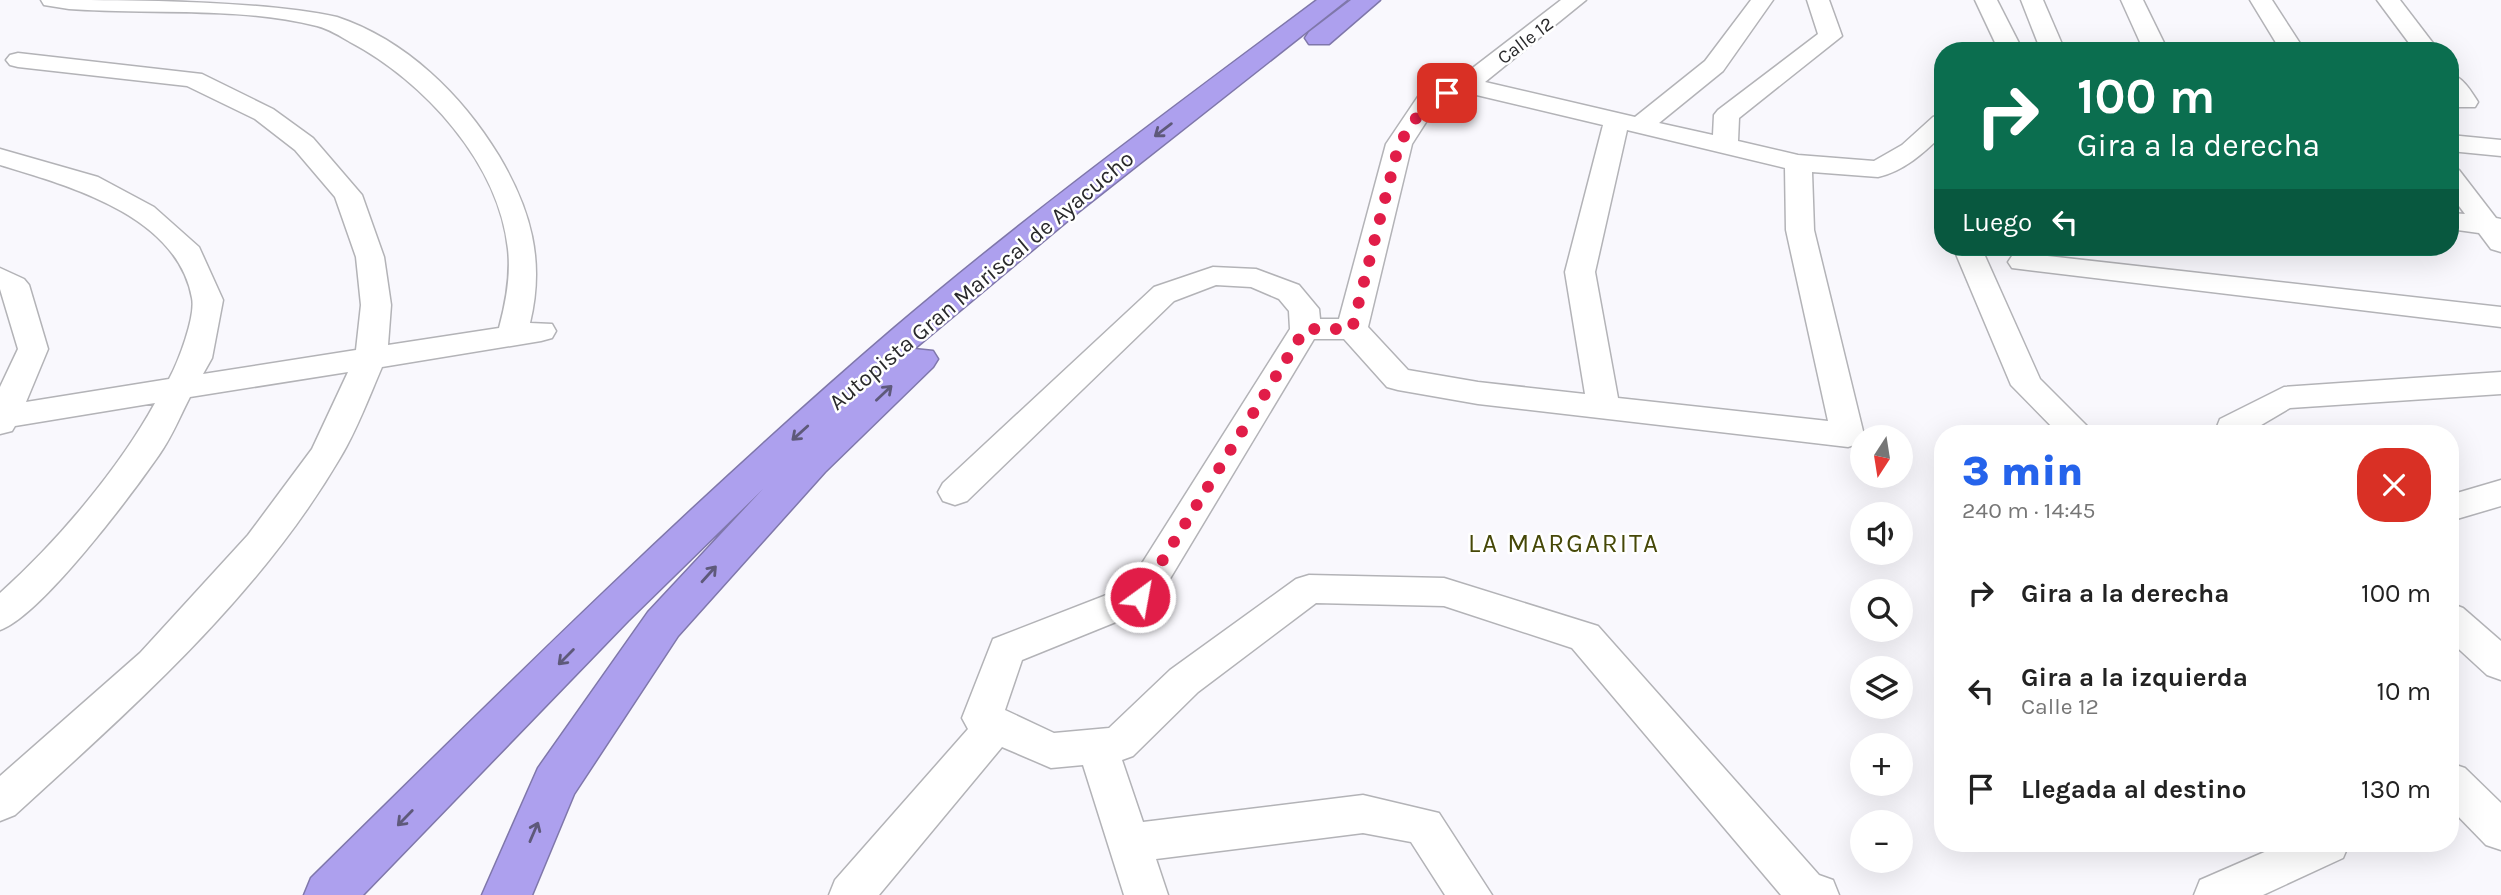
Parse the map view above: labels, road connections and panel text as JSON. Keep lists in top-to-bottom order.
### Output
{
  "streets": {
    "highway": ["Autopista Gran Mariscal de Ayacucho"],
    "street": ["Calle 12"]
  },
  "districts": ["LA MARGARITA"],
  "north": "bottom",
  "page": {
    "turn": ["100 m", "Gira a la derecha"],
    "then": "Luego",
    "map_buttons": ["+", "−"],
    "heading": ["3 min", "240 m · 14:45"],
    "list": [
      {
        "name": "Gira a la derecha",
        "value": "100 m"
      },
      {
        "name": "Gira a la izquierda",
        "note": "Calle 12",
        "value": "10 m"
      },
      {
        "name": "Llegada al destino",
        "value": "130 m"
      }
    ]
  }
}
